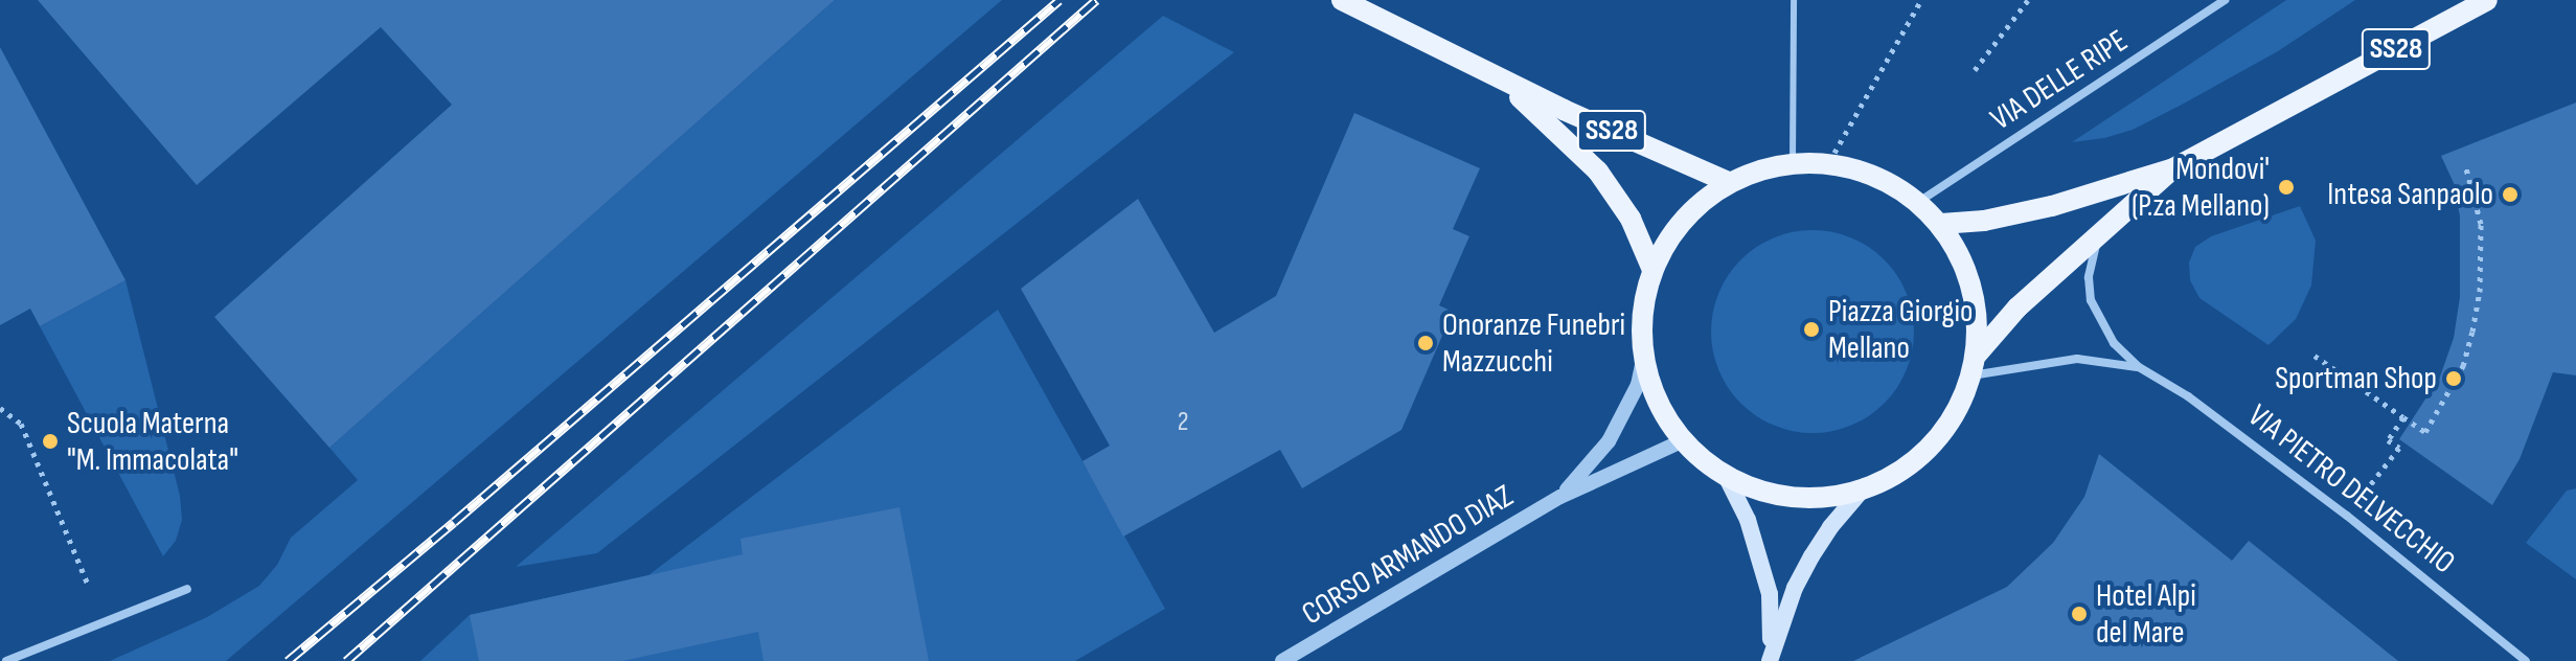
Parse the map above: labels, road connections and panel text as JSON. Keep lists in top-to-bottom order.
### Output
{
  "streets": {
    "main road": ["SS28"],
    "street": ["VIA DELLE RIPE", "VIA PIETRO DELVECCHIO", "CORSO ARMANDO DIAZ"]
  },
  "crossings": [
    ["SS28", "VIA PIETRO DELVECCHIO"]
  ],
  "places": [
    "Mondovi' (P.za Mellano)",
    "Intesa Sanpaolo",
    "Piazza Giorgio Mellano",
    "Onoranze Funebri Mazzucchi",
    "Sportman Shop",
    "Scuola Materna \"M. Immacolata\"",
    "Hotel Alpi del Mare"
  ],
  "house_numbers": ["2"]
}
